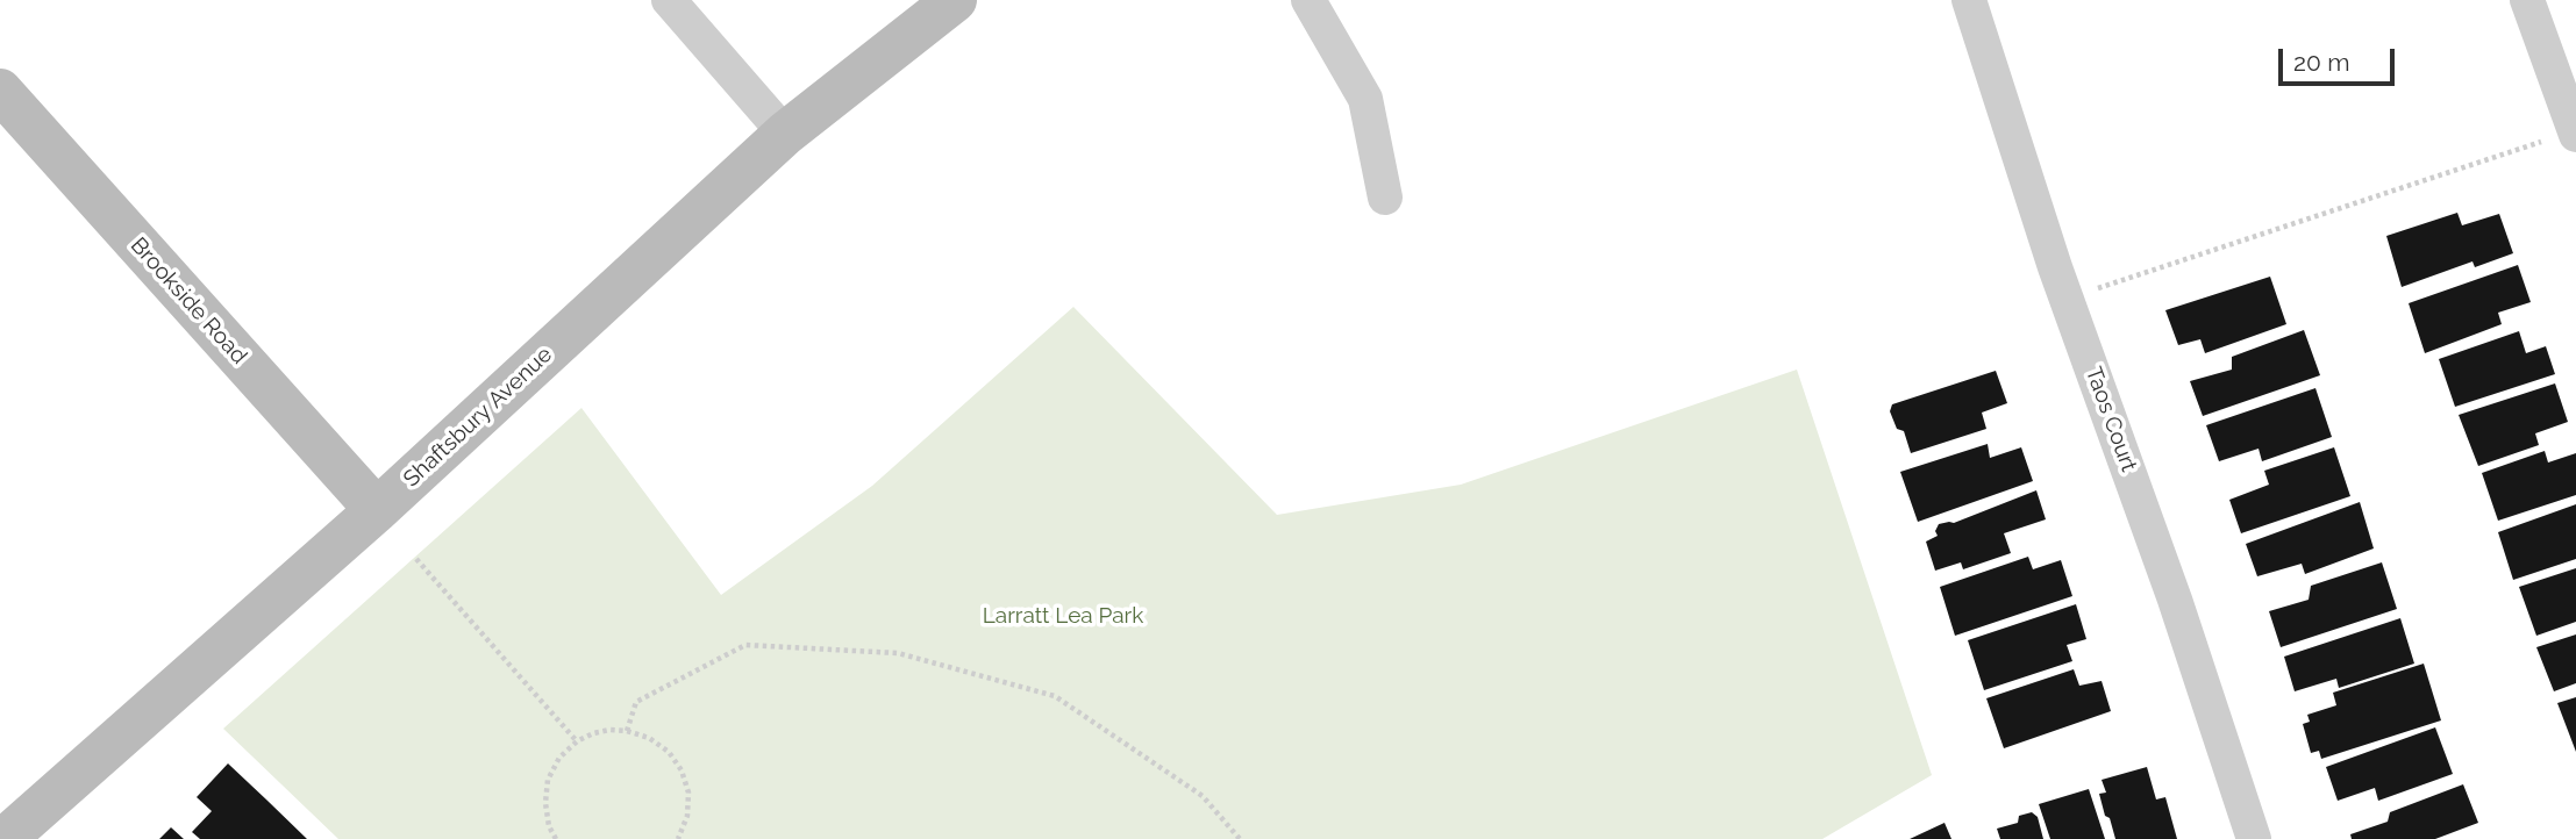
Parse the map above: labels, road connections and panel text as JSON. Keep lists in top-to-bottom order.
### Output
{
  "streets": {
    "street": ["Brookside Road", "Shaftsbury Avenue", "Taos Court"]
  },
  "crossings": [
    ["Brookside Road", "Shaftsbury Avenue"]
  ],
  "parks": ["Larratt Lea Park"],
  "scale_bar": "20 m"
}
